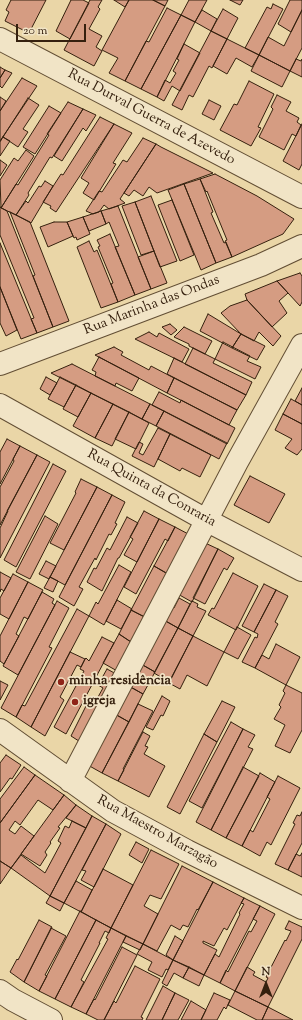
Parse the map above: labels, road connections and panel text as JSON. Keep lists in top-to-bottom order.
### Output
{
  "streets": {
    "street": [
      "Rua Durval Guerra de Azevedo",
      "Rua Marinha das Ondas",
      "Rua Quinta da Conraria",
      "Rua Maestro Marzagão"
    ]
  },
  "places": ["minha residência", "igreja"],
  "scale_bar": "20 m",
  "north": "top"
}
